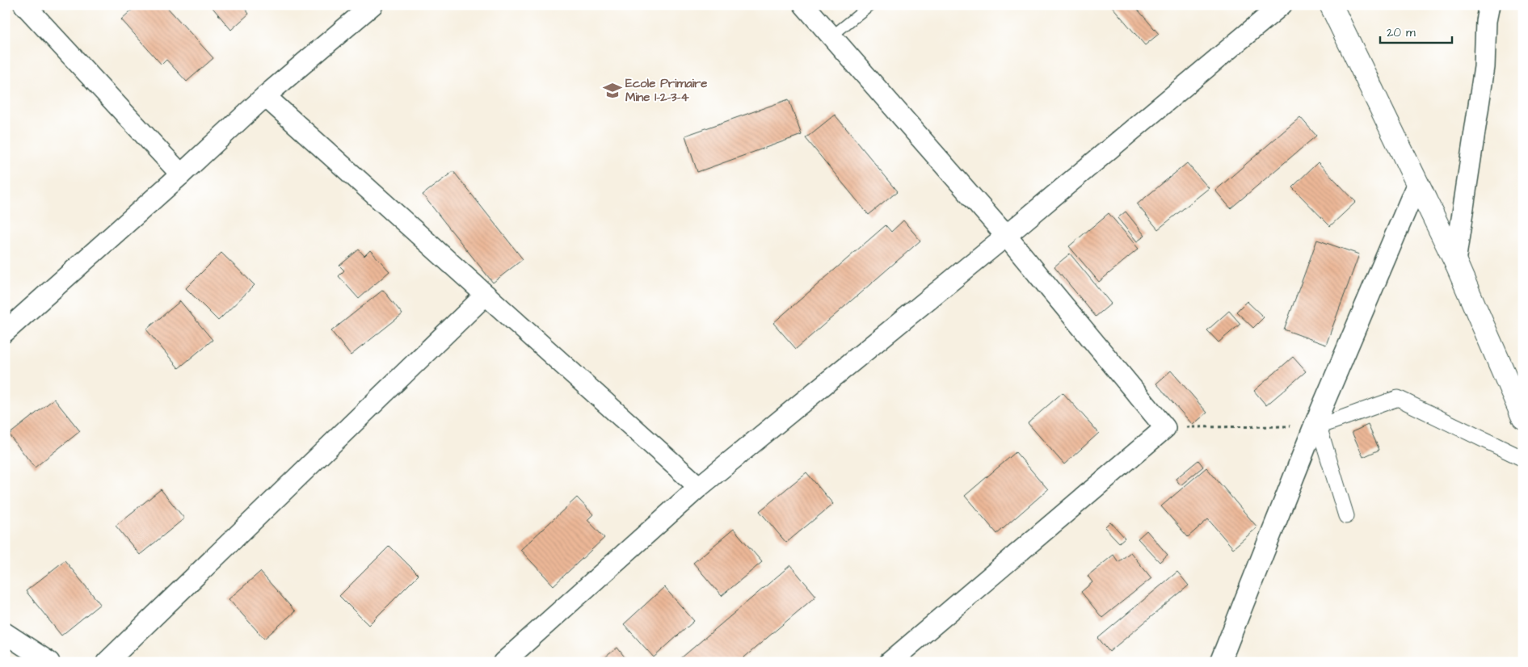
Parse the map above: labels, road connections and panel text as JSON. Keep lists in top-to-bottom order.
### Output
{
  "places": {
    "school or university": ["Ecole Primaire Mine 1-2-3-4"]
  },
  "scale_bar": "20 m"
}
